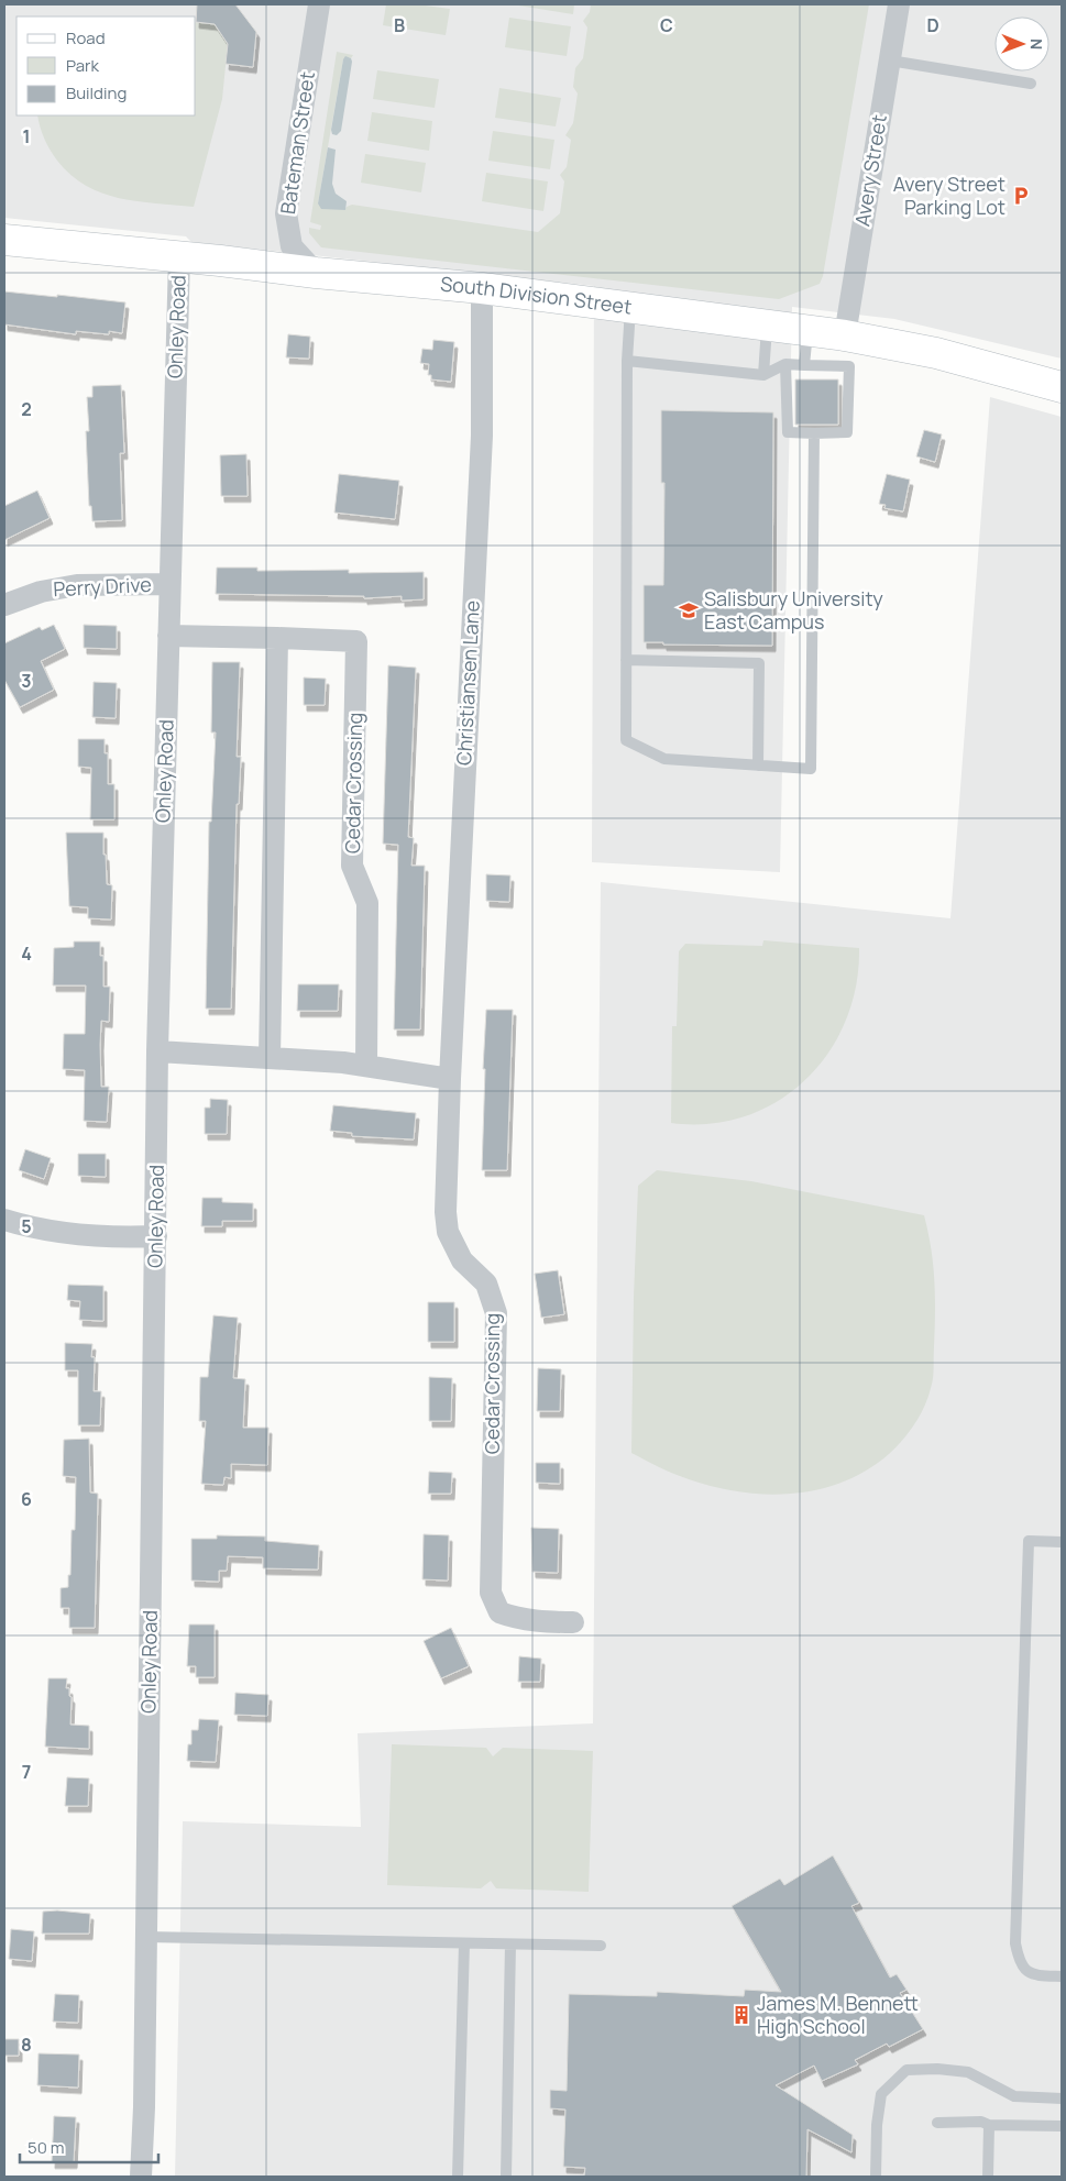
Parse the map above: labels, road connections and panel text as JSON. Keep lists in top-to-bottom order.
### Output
{
  "streets": {
    "street": [
      "Bateman Street",
      "Avery Street",
      "South Division Street",
      "Onley Road",
      "Perry Drive",
      "Christiansen Lane",
      "Cedar Crossing"
    ]
  },
  "crossings": [
    ["Bateman Street", "South Division Street"],
    ["Avery Street", "South Division Street"],
    ["South Division Street", "Onley Road"],
    ["South Division Street", "Christiansen Lane"],
    ["Onley Road", "Perry Drive"],
    ["Onley Road", "Cedar Crossing"],
    ["Christiansen Lane", "Cedar Crossing"]
  ],
  "places": {
    "parking": ["Avery Street Parking Lot"],
    "school or university": ["Salisbury University East Campus"],
    "building": ["James M. Bennett High School"]
  },
  "legend": ["Road", "Park", "Building"],
  "scale_bar": "50 m",
  "north": "right",
  "grid": {
    "columns": ["B", "C", "D"],
    "rows": [
      "1",
      "2",
      "3",
      "4",
      "5",
      "6",
      "7",
      "8"
    ]
  }
}
